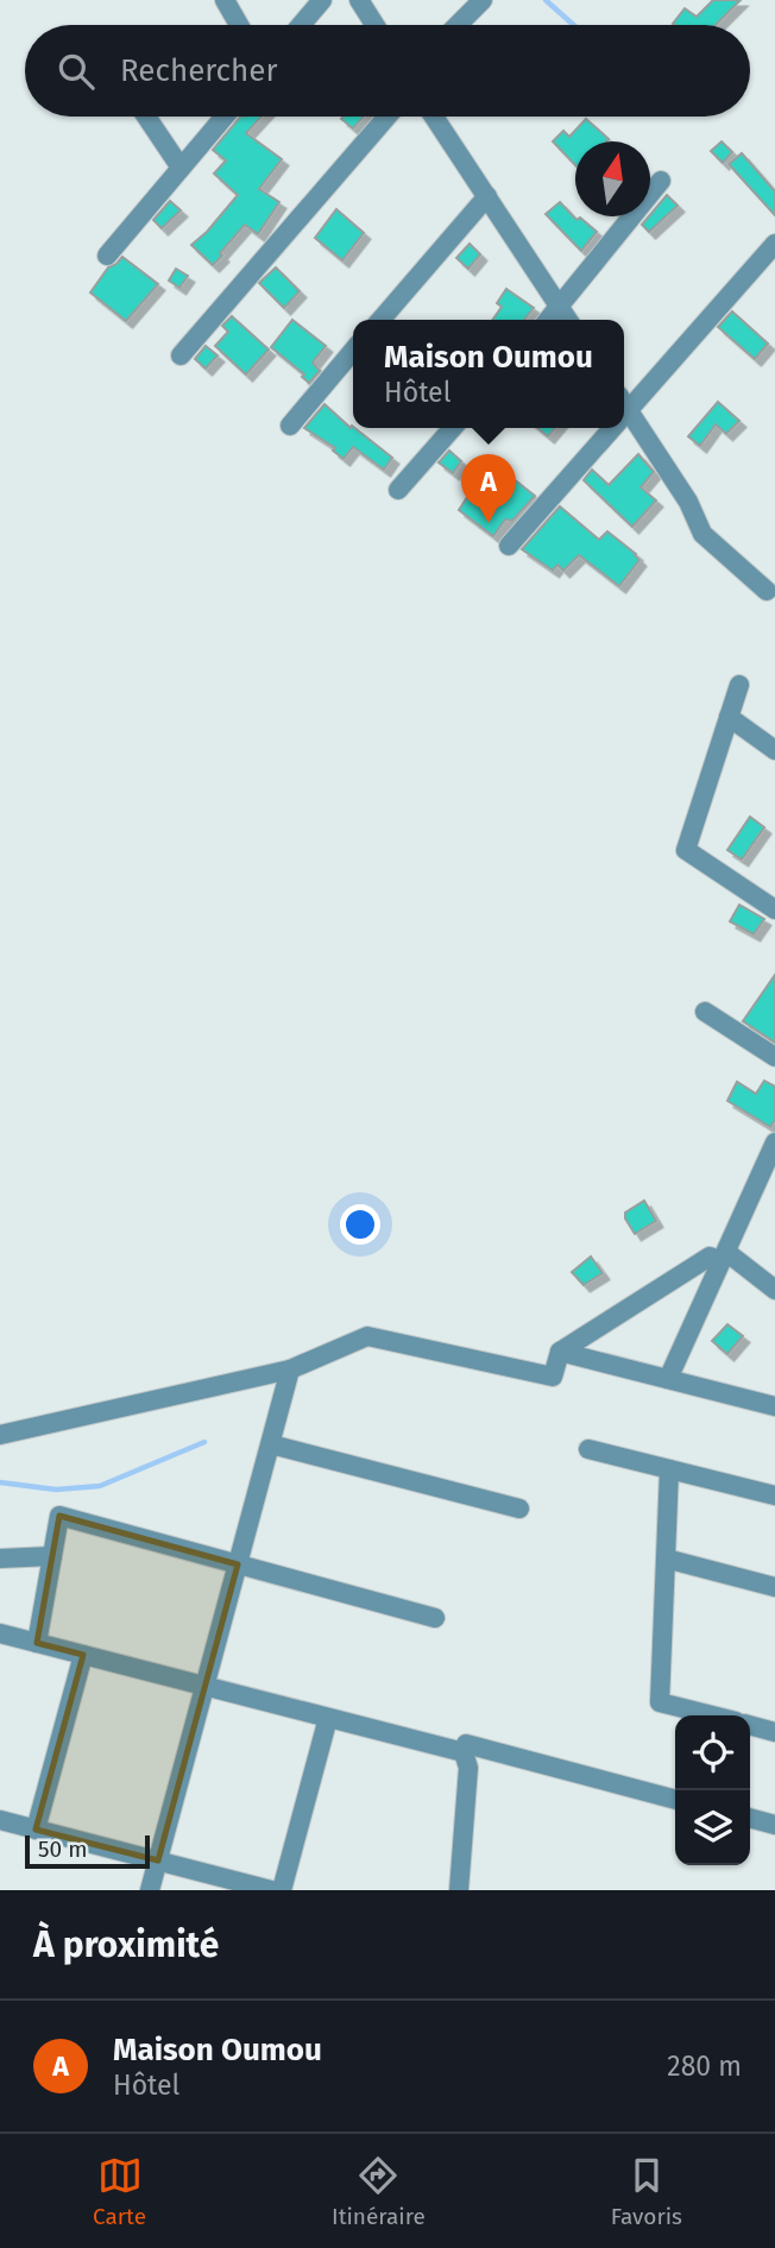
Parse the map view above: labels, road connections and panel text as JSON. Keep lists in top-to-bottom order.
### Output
{
  "scale_bar": "50 m",
  "north": "top",
  "page": {
    "search": "Rechercher",
    "popup": ["Maison Oumou", "Hôtel"],
    "pins": "A",
    "scale": "50 m",
    "heading": "À proximité",
    "list": [
      {
        "mark": "A",
        "name": "Maison Oumou",
        "note": "Hôtel",
        "value": "280 m"
      }
    ],
    "nav": ["Carte", "Itinéraire", "Favoris"]
  }
}
